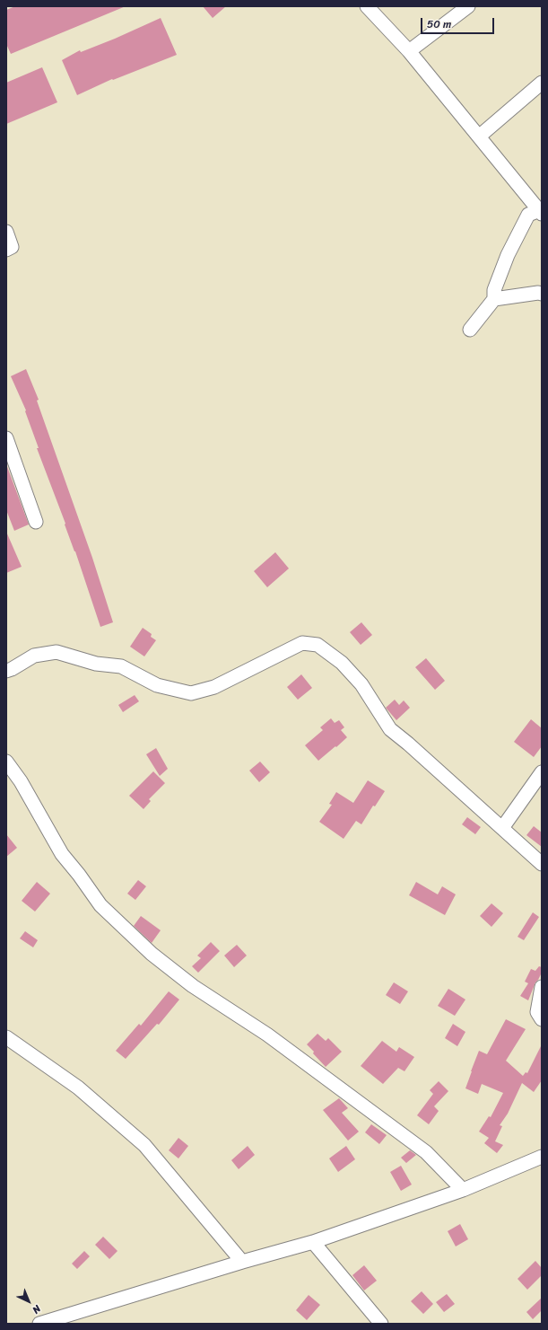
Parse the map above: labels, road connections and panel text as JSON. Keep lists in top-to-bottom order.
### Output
{
  "scale_bar": "50 m",
  "north": "bottom right"
}
